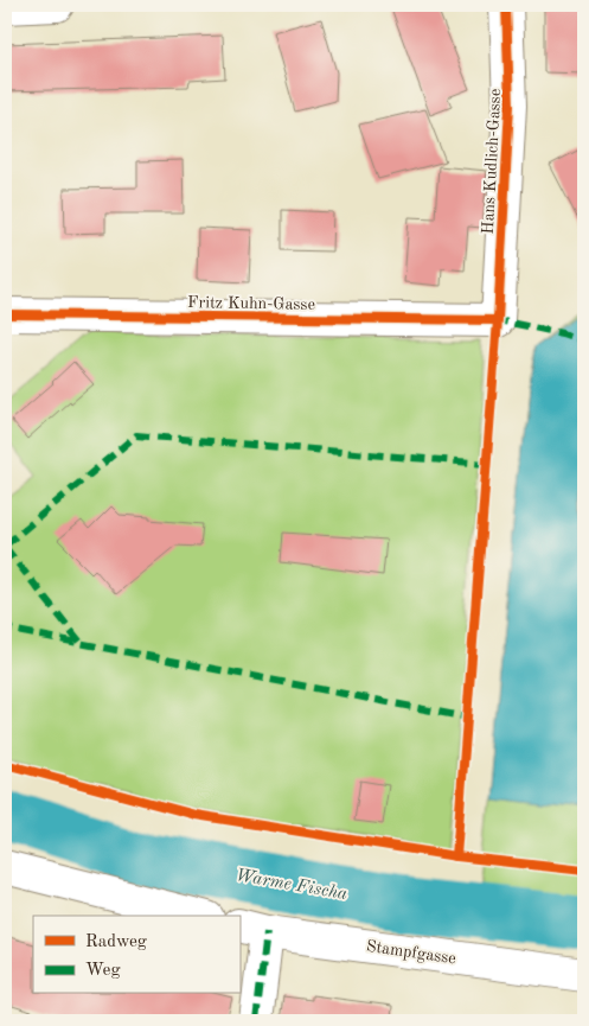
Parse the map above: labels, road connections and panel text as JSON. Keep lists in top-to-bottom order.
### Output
{
  "streets": {
    "street": ["Hans Kudlich-Gasse", "Fritz Kuhn-Gasse", "Stampfgasse"]
  },
  "crossings": [
    ["Hans Kudlich-Gasse", "Fritz Kuhn-Gasse"]
  ],
  "water": ["Warme Fischa"],
  "legend": ["Radweg", "Weg"]
}
